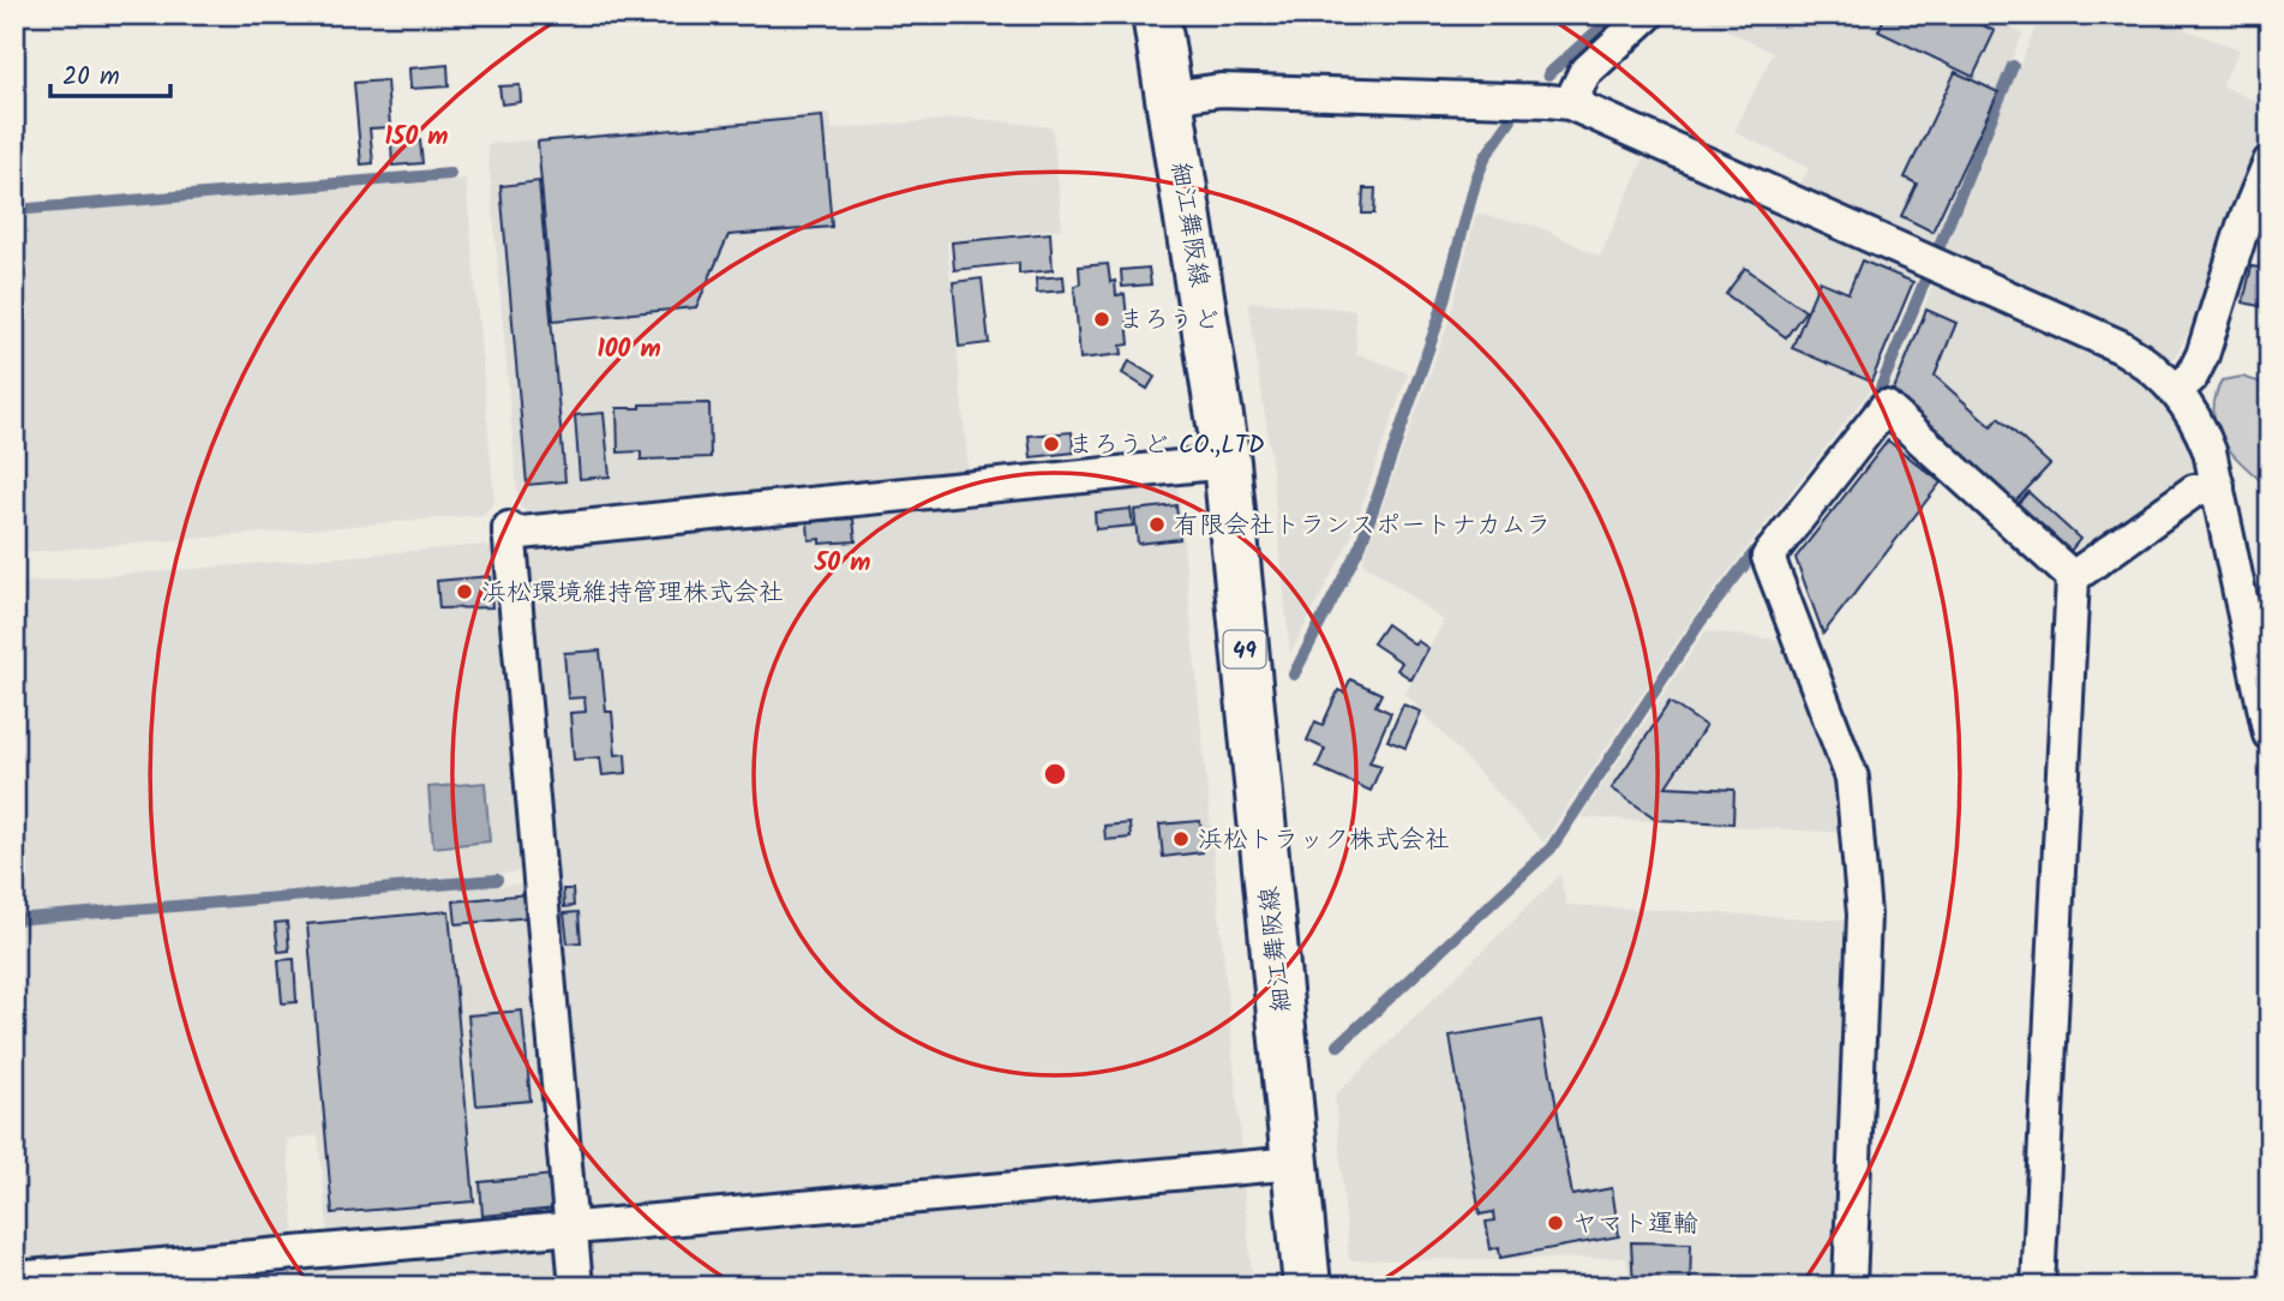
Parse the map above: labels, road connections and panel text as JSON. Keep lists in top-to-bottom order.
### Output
{
  "streets": {
    "main road": ["細江舞阪線", "49"]
  },
  "places": [
    "まろうど",
    "まろうど CO.,LTD",
    "有限会社トランスポートナカムラ",
    "浜松環境維持管理株式会社",
    "浜松トラック株式会社",
    "ヤマト運輸"
  ],
  "scale_bar": "20 m",
  "rings": ["150 m", "100 m", "50 m"]
}
